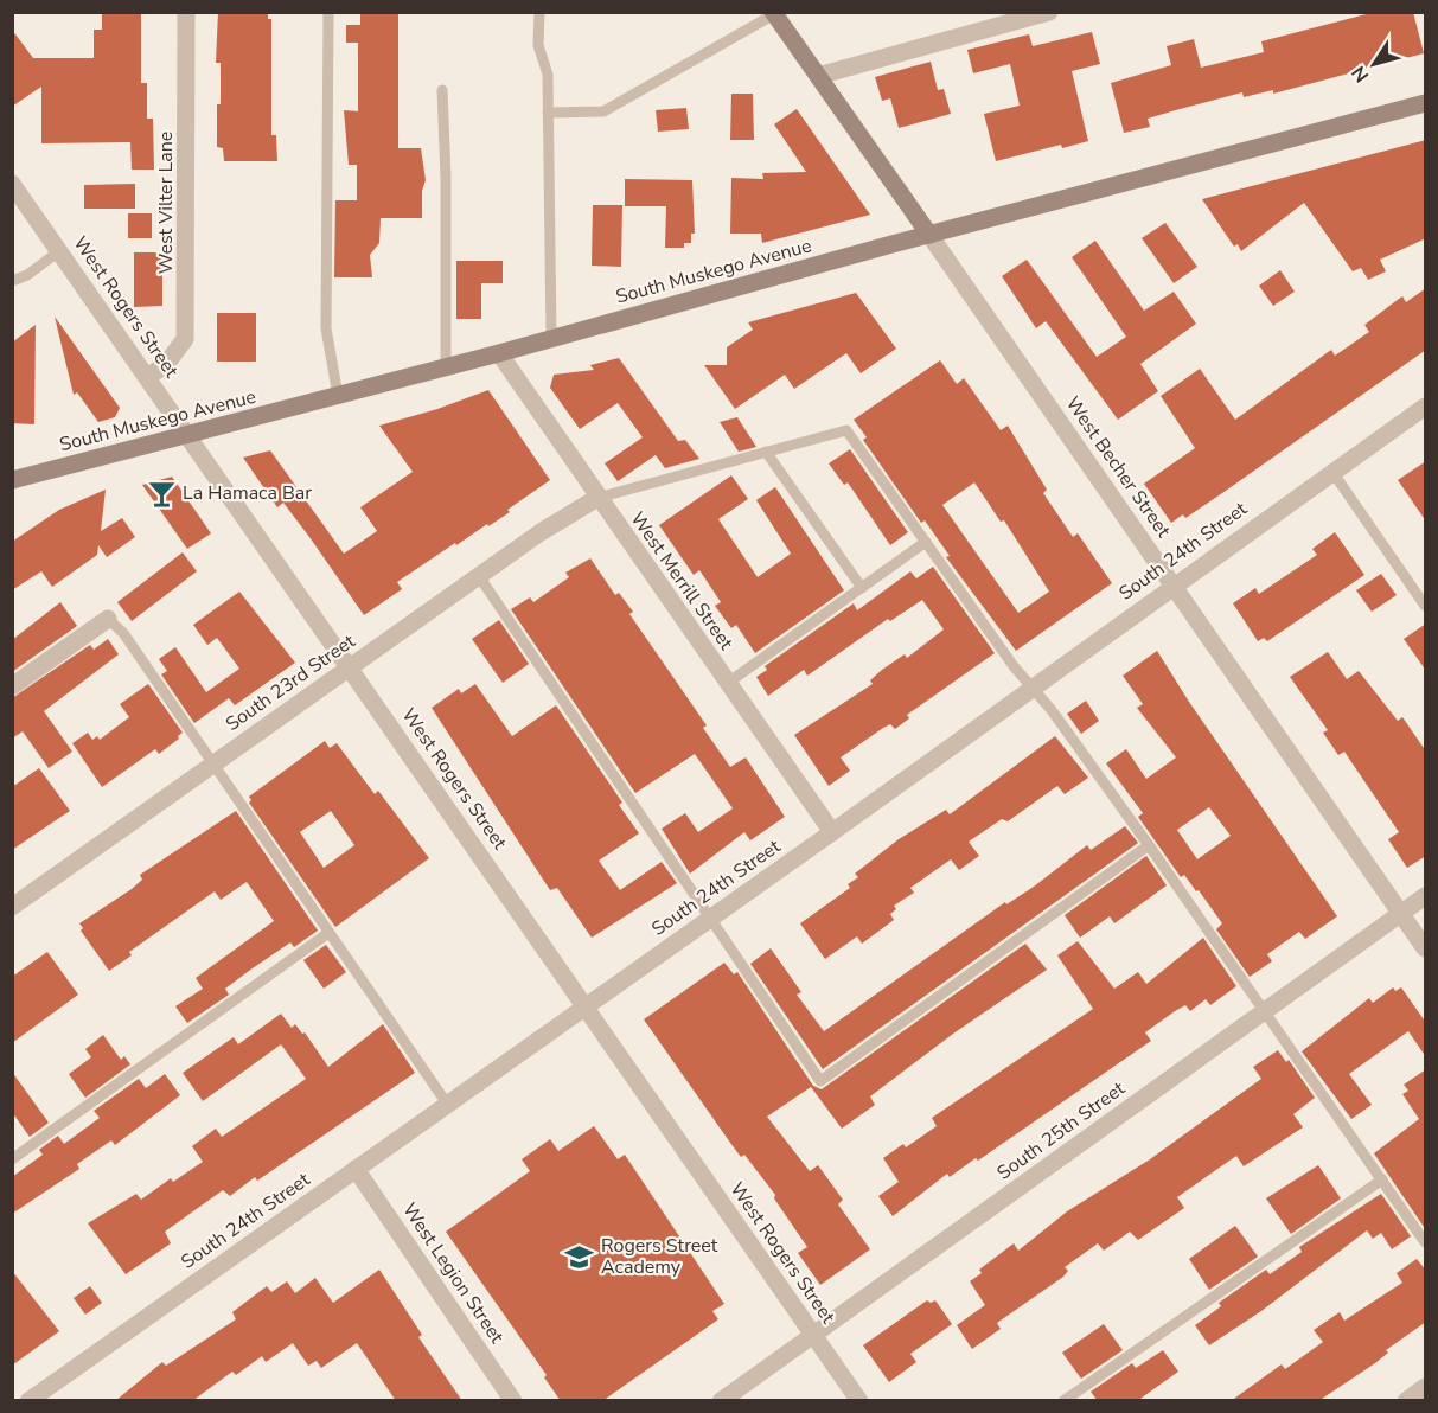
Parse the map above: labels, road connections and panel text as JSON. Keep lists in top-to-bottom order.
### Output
{
  "streets": {
    "street": [
      "West Vilter Lane",
      "South Muskego Avenue",
      "West Rogers Street",
      "West Becher Street",
      "South 24th Street",
      "West Merrill Street",
      "South 23rd Street",
      "South 25th Street",
      "West Legion Street"
    ]
  },
  "crossings": [
    ["West Vilter Lane", "West Rogers Street"],
    ["South Muskego Avenue", "West Rogers Street"],
    ["South Muskego Avenue", "West Becher Street"],
    ["South Muskego Avenue", "West Merrill Street"],
    ["West Rogers Street", "South 24th Street"],
    ["West Rogers Street", "South 23rd Street"],
    ["West Rogers Street", "South 25th Street"],
    ["West Becher Street", "South 24th Street"],
    ["West Becher Street", "South 25th Street"],
    ["South 24th Street", "West Merrill Street"],
    ["South 24th Street", "West Legion Street"],
    ["West Merrill Street", "South 23rd Street"]
  ],
  "places": {
    "bar": ["La Hamaca Bar"],
    "school or university": ["Rogers Street Academy"]
  },
  "north": "bottom left"
}
